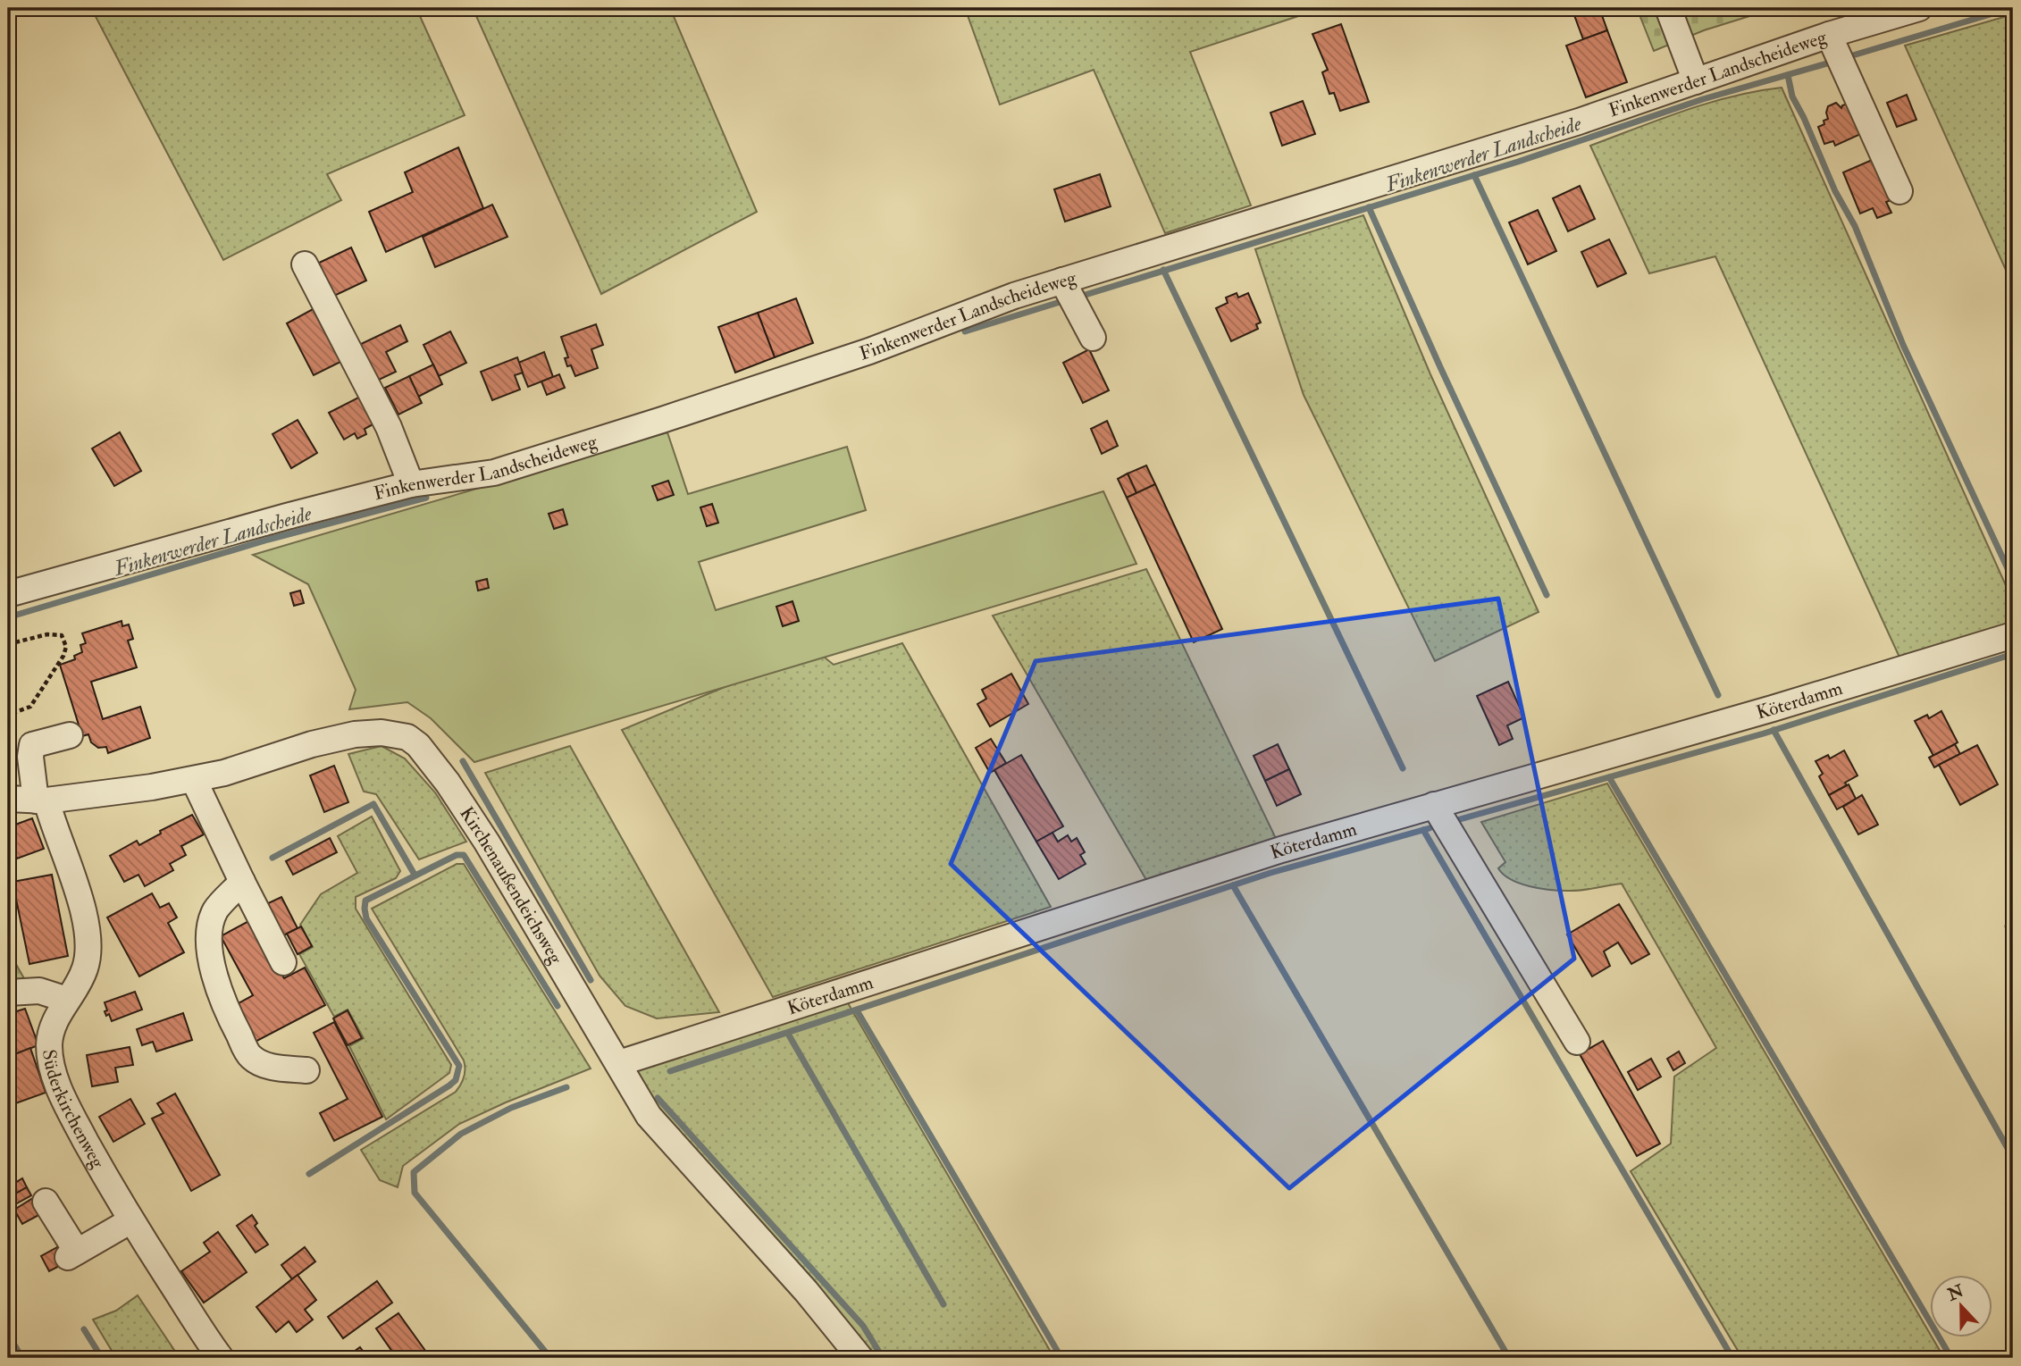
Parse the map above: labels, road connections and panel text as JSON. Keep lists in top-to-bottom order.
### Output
{
  "streets": {
    "street": [
      "Finkenwerder Landscheideweg",
      "Köterdamm",
      "Kirchenaußendeichsweg",
      "Süderkirchenweg"
    ]
  },
  "crossings": [
    ["Köterdamm", "Kirchenaußendeichsweg"],
    ["Kirchenaußendeichsweg", "Süderkirchenweg"]
  ],
  "water": ["Finkenwerder Landscheide"],
  "north": "top"
}
